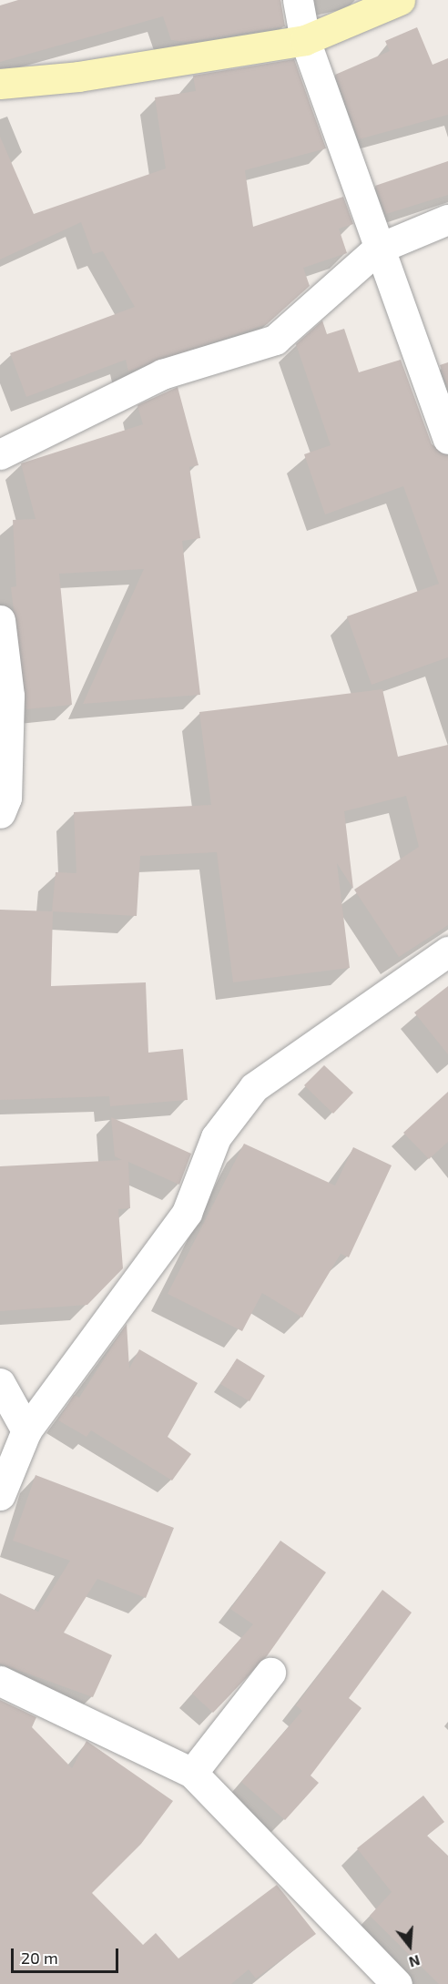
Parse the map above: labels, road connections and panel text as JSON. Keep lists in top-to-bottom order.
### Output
{
  "scale_bar": "20 m",
  "north": "bottom"
}
